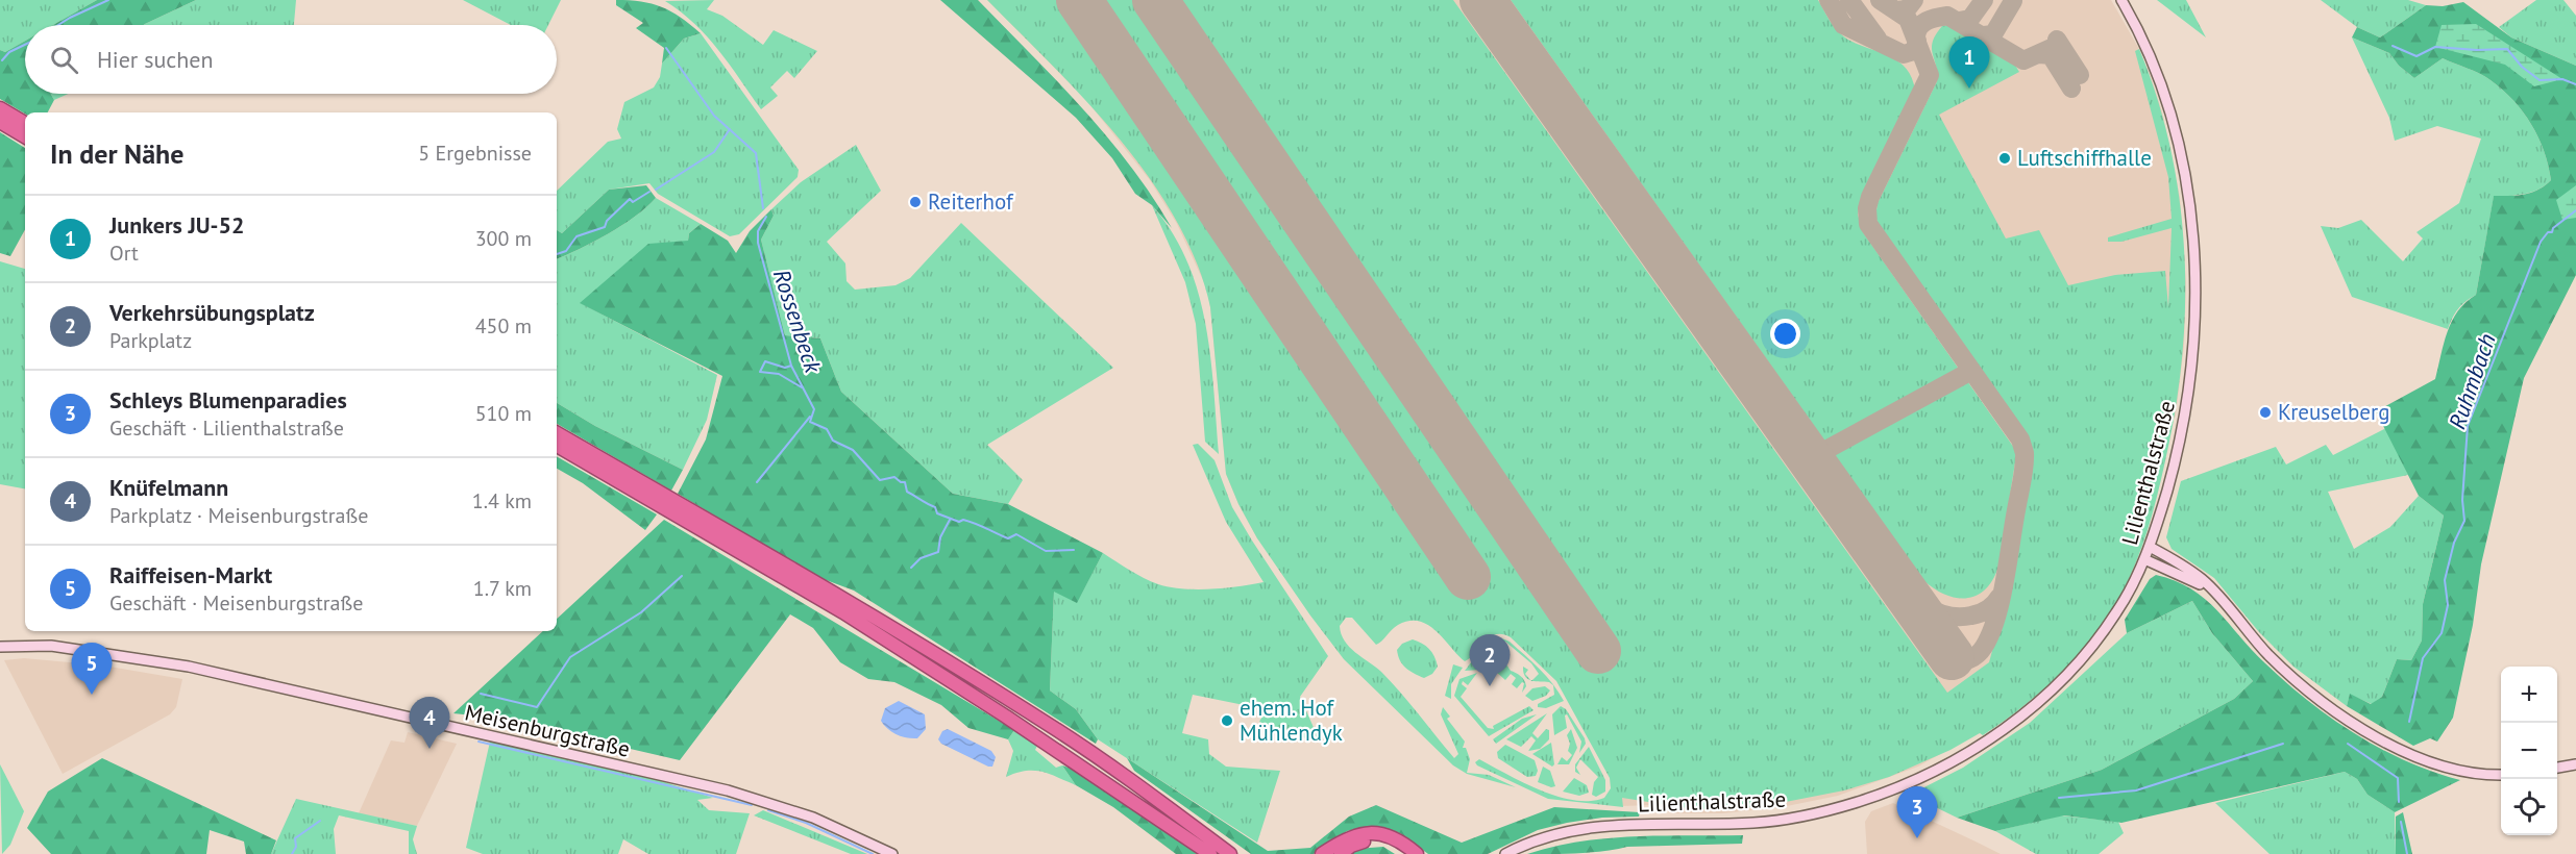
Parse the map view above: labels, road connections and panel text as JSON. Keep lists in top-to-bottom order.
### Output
{
  "streets": {
    "main road": ["Lilienthalstraße", "Meisenburgstraße"]
  },
  "water": ["Rossenbeck", "Ruhmbach"],
  "places": [
    "Luftschiffhalle",
    "Reiterhof",
    "Kreuselberg",
    "ehem. Hof Mühlendyk"
  ],
  "page": {
    "search": "Hier suchen",
    "pins": [
      "1",
      "2",
      "5",
      "4",
      "3"
    ],
    "heading": ["In der Nähe", "5 Ergebnisse"],
    "list": [
      {
        "mark": "1",
        "name": "Junkers JU-52",
        "note": "Ort",
        "value": "300 m"
      },
      {
        "mark": "2",
        "name": "Verkehrsübungsplatz",
        "note": "Parkplatz",
        "value": "450 m"
      },
      {
        "mark": "3",
        "name": "Schleys Blumenparadies",
        "note": "Geschäft · Lilienthalstraße",
        "value": "510 m"
      },
      {
        "mark": "4",
        "name": "Knüfelmann",
        "note": "Parkplatz · Meisenburgstraße",
        "value": "1.4 km"
      },
      {
        "mark": "5",
        "name": "Raiffeisen-Markt",
        "note": "Geschäft · Meisenburgstraße",
        "value": "1.7 km"
      }
    ],
    "map_buttons": ["+", "−"]
  }
}
